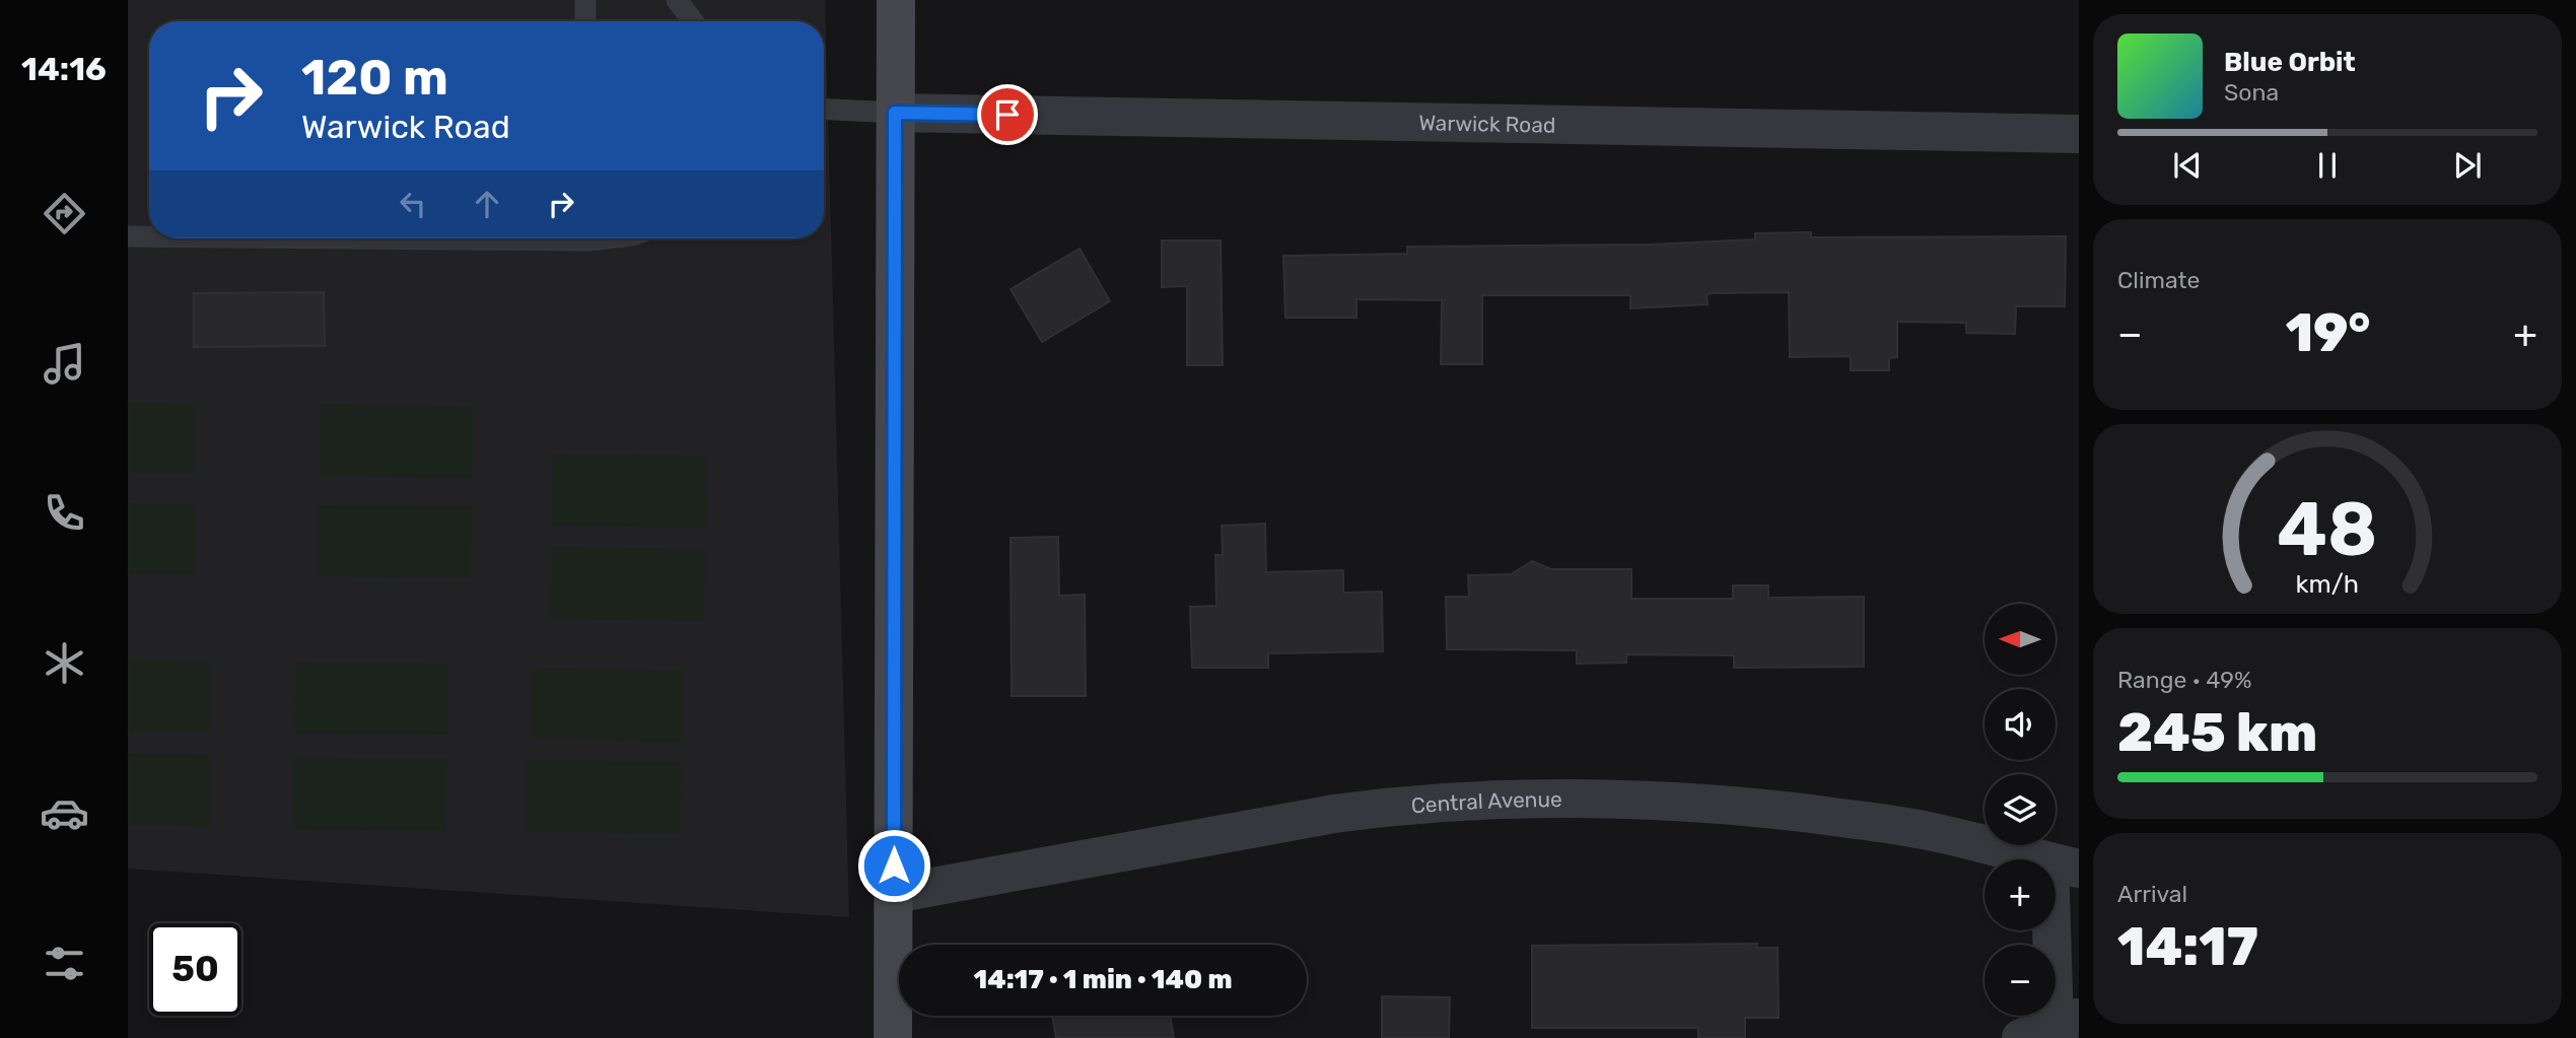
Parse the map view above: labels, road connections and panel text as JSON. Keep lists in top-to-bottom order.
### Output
{
  "streets": {
    "street": ["Warwick Road", "Central Avenue"]
  },
  "north": "left",
  "page": {
    "tabs": "14:16",
    "turn": ["120 m", "Warwick Road"],
    "song": ["Blue Orbit", "Sona"],
    "tile": [
      "Climate",
      ["Range · 49%", "245 km"],
      ["Arrival", "14:17"]
    ],
    "heat": ["−", "19°", "+"],
    "map_buttons": ["+", "−"],
    "limit": "50",
    "trip": "14:17 · 1 min · 140 m",
    "gauge": ["48", "km/h"]
  }
}
